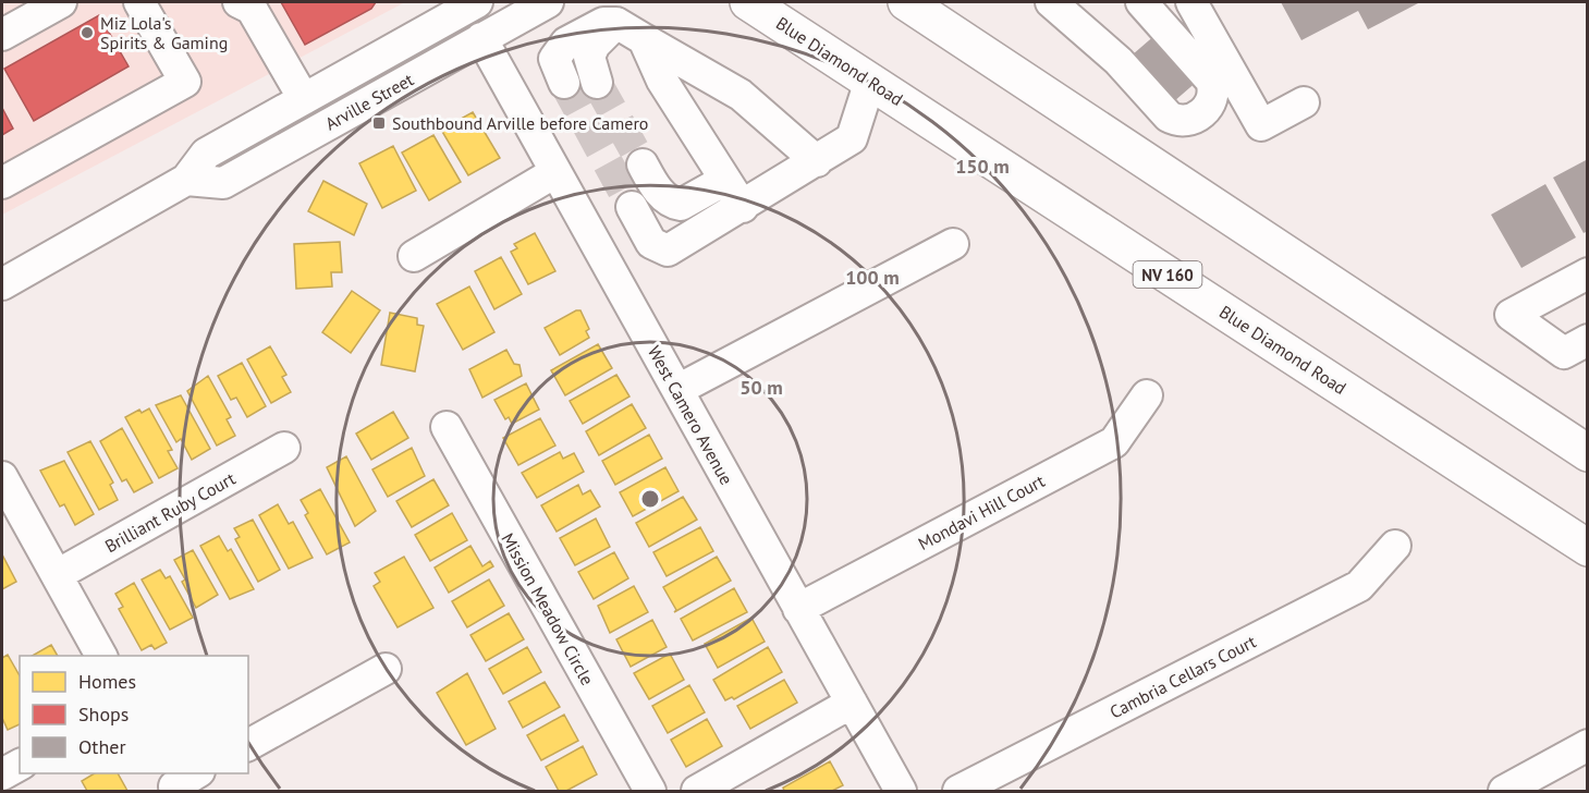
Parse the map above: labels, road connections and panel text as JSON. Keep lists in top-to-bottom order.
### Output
{
  "streets": {
    "highway": ["Blue Diamond Road", "NV 160"],
    "street": [
      "Arville Street",
      "West Camero Avenue",
      "Brilliant Ruby Court",
      "Mondavi Hill Court",
      "Mission Meadow Circle",
      "Cambria Cellars Court"
    ]
  },
  "crossings": [
    ["Arville Street", "West Camero Avenue"],
    ["West Camero Avenue", "Mondavi Hill Court"]
  ],
  "places": {
    "other": ["Miz Lola's Spirits & Gaming"],
    "transit": ["Southbound Arville before Camero"]
  },
  "legend": ["Homes", "Shops", "Other"],
  "rings": ["150 m", "100 m", "50 m"]
}
